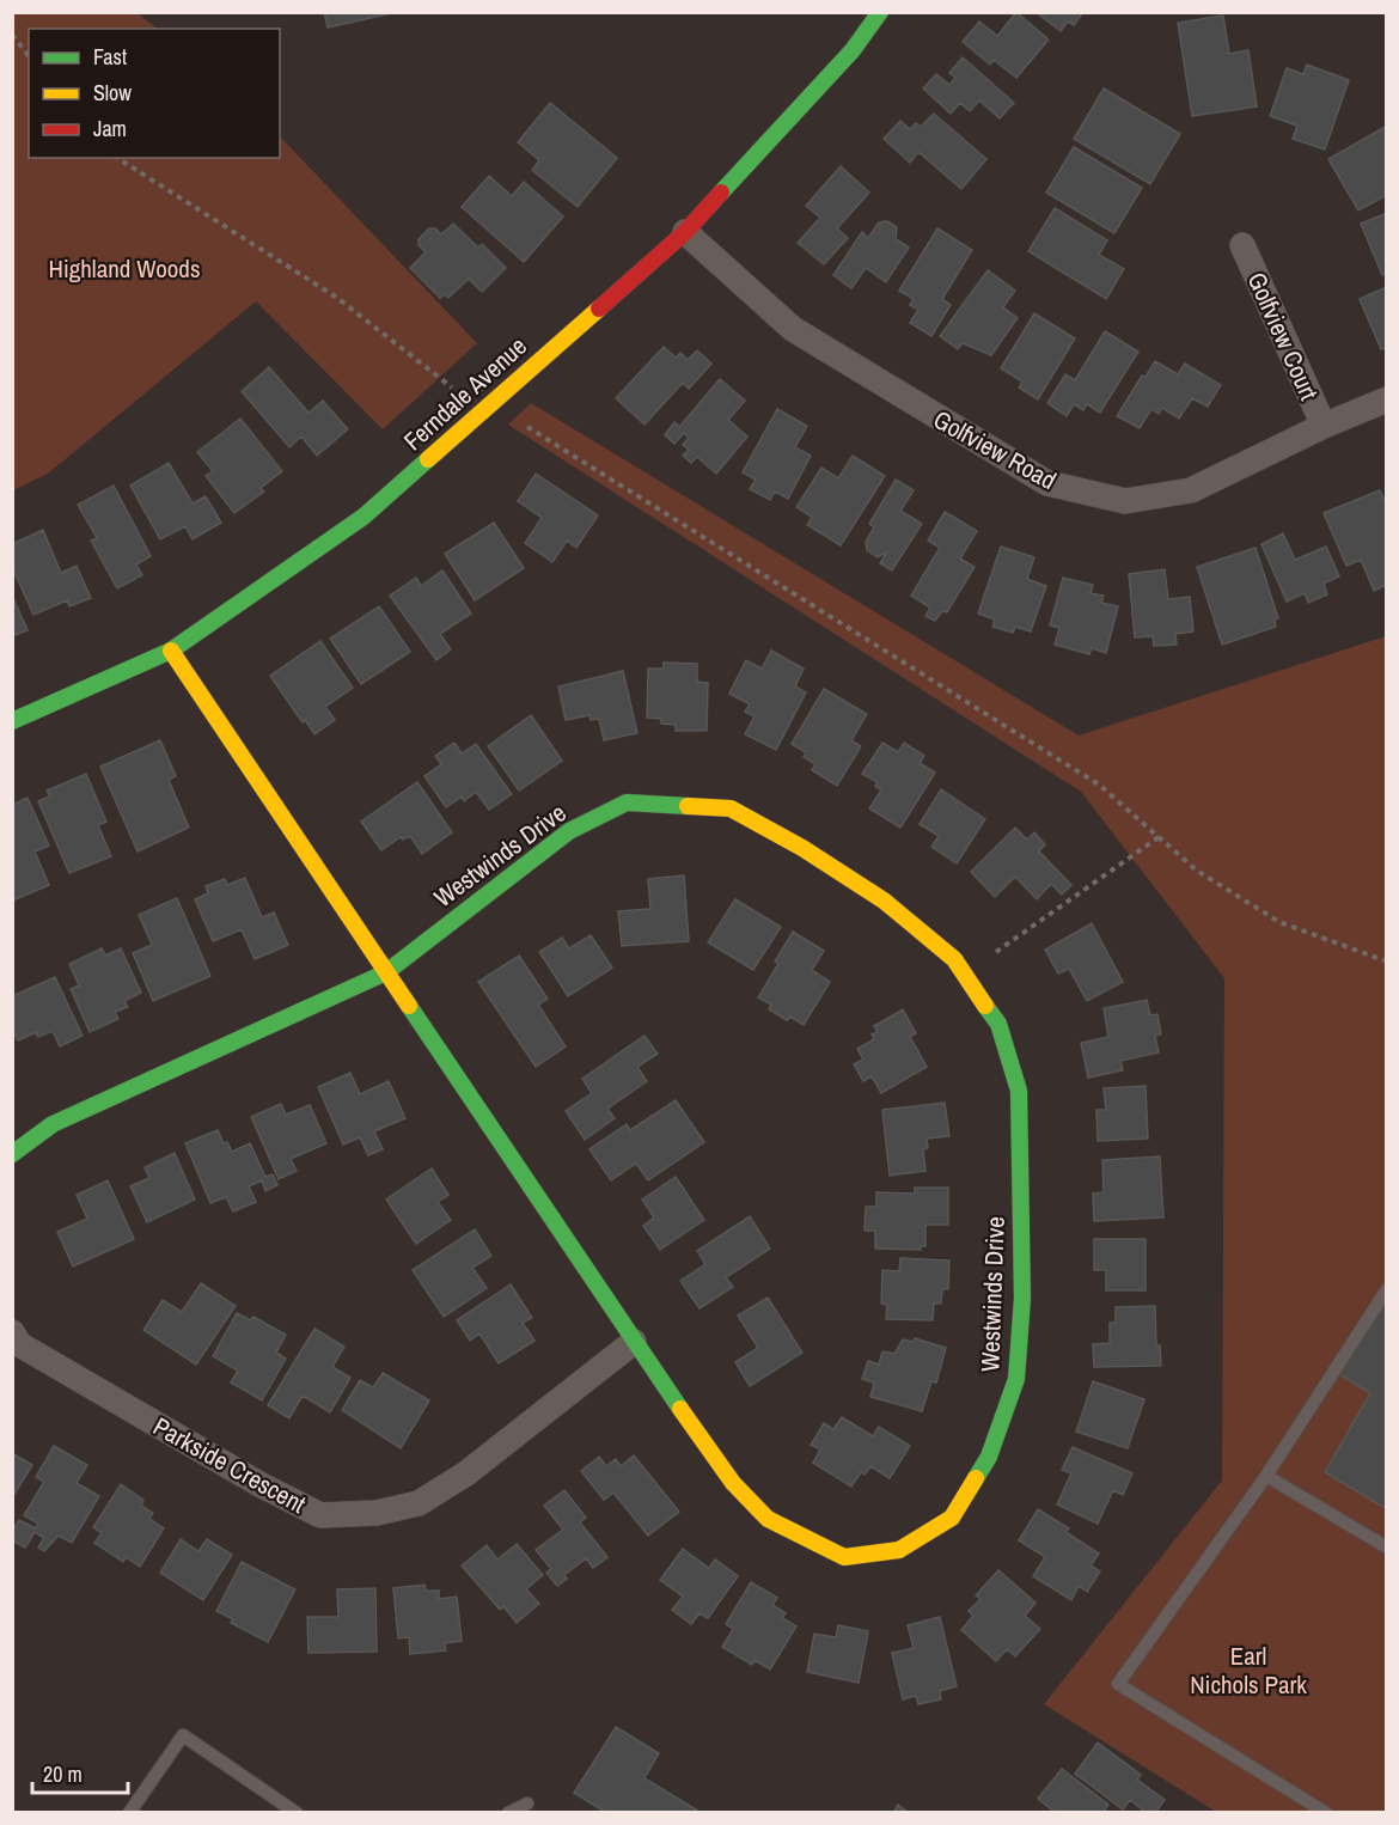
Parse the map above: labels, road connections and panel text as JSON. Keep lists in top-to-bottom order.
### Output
{
  "streets": {
    "street": [
      "Golfview Court",
      "Ferndale Avenue",
      "Golfview Road",
      "Westwinds Drive",
      "Parkside Crescent"
    ]
  },
  "crossings": [
    ["Golfview Court", "Golfview Road"],
    ["Ferndale Avenue", "Golfview Road"],
    ["Ferndale Avenue", "Westwinds Drive"],
    ["Westwinds Drive", "Parkside Crescent"]
  ],
  "parks": ["Highland Woods", "Earl Nichols Park"],
  "legend": ["Fast", "Slow", "Jam"],
  "scale_bar": "20 m"
}
